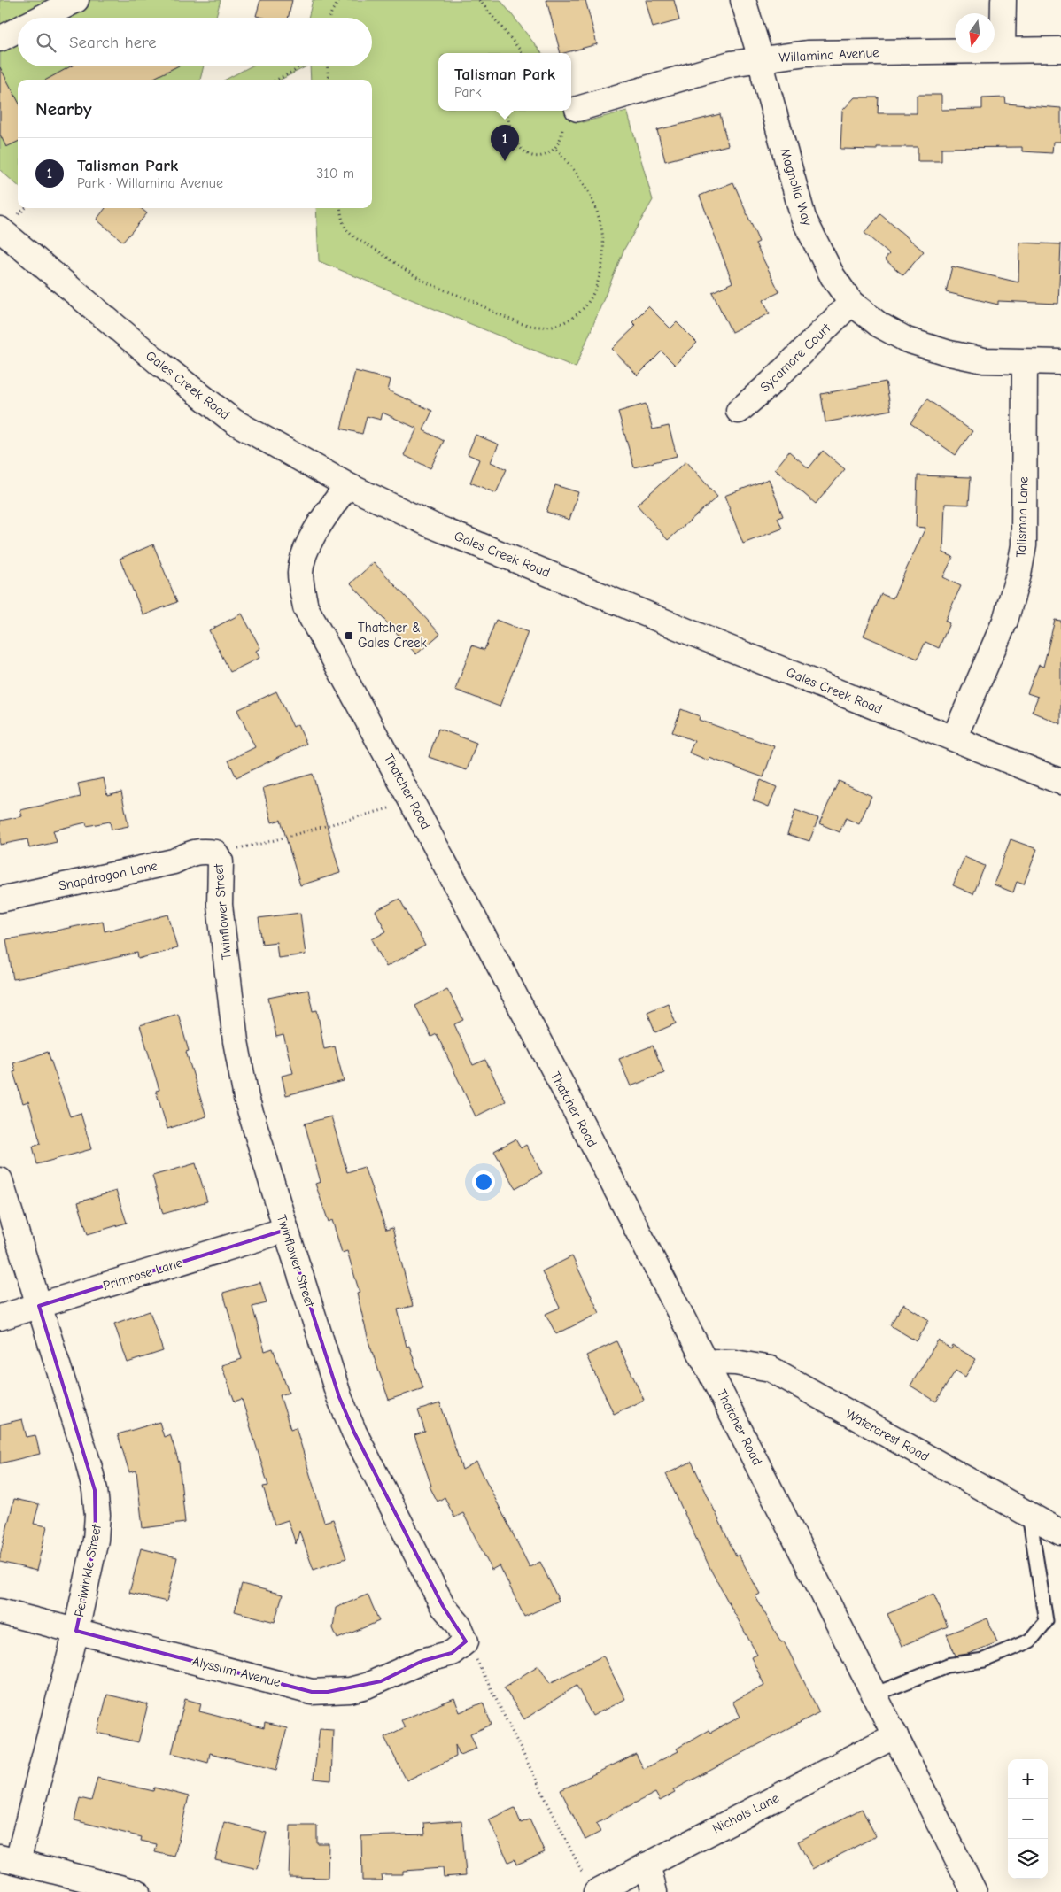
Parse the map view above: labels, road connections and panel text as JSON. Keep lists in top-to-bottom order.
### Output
{
  "streets": {
    "street": [
      "Willamina Avenue",
      "Magnolia Way",
      "Sycamore Court",
      "Gales Creek Road",
      "Talisman Lane",
      "Thatcher Road",
      "Snapdragon Lane",
      "Twinflower Street",
      "Primrose Lane",
      "Watercrest Road",
      "Periwinkle Street",
      "Alyssum Avenue",
      "Nichols Lane"
    ]
  },
  "crossings": [
    ["Willamina Avenue", "Magnolia Way"],
    ["Magnolia Way", "Sycamore Court"],
    ["Magnolia Way", "Talisman Lane"],
    ["Gales Creek Road", "Talisman Lane"],
    ["Gales Creek Road", "Thatcher Road"],
    ["Thatcher Road", "Watercrest Road"],
    ["Thatcher Road", "Nichols Lane"],
    ["Snapdragon Lane", "Twinflower Street"],
    ["Twinflower Street", "Primrose Lane"],
    ["Twinflower Street", "Alyssum Avenue"],
    ["Primrose Lane", "Periwinkle Street"],
    ["Periwinkle Street", "Alyssum Avenue"]
  ],
  "places": {
    "transit": ["Thatcher & Gales Creek"]
  },
  "north": "bottom",
  "page": {
    "search": "Search here",
    "popup": ["Talisman Park", "Park"],
    "heading": "Nearby",
    "pins": "1",
    "list": [
      {
        "mark": "1",
        "name": "Talisman Park",
        "note": "Park · Willamina Avenue",
        "value": "310 m"
      }
    ],
    "map_buttons": ["+", "−"]
  }
}
